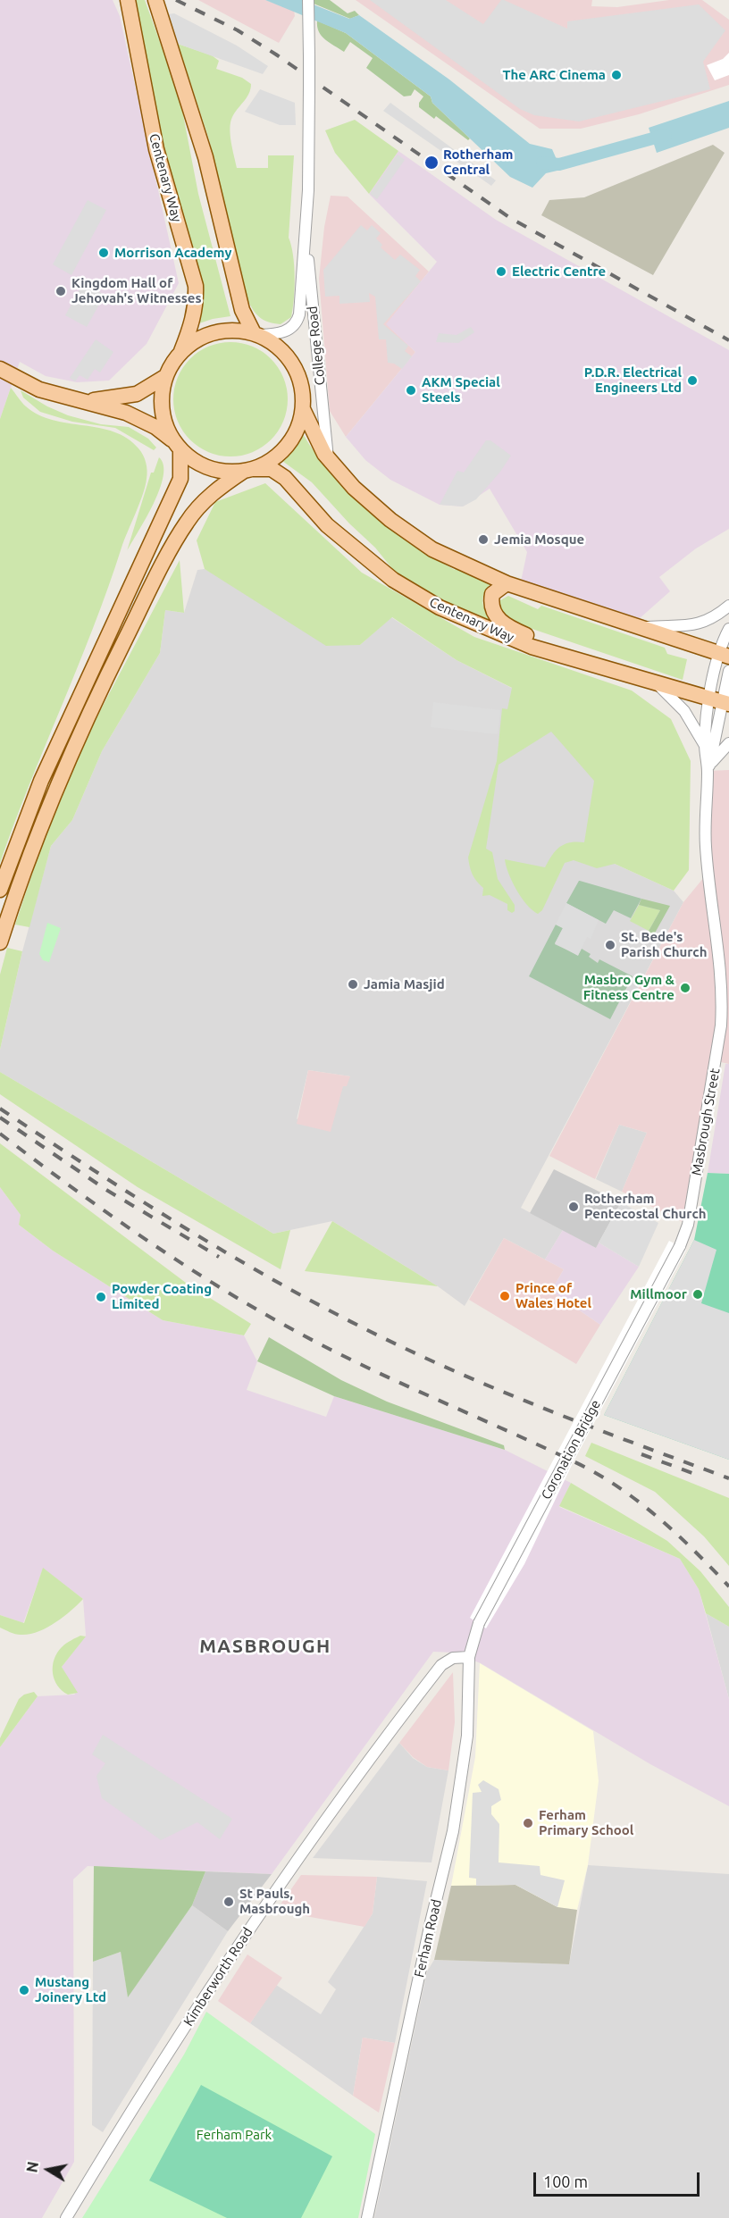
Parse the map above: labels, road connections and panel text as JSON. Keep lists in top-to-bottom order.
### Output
{
  "streets": {
    "main road": ["Centenary Way"],
    "street": [
      "College Road",
      "Masbrough Street",
      "Coronation Bridge",
      "Ferham Road",
      "Kimberworth Road"
    ]
  },
  "crossings": [
    ["Centenary Way", "College Road"],
    ["Centenary Way", "Masbrough Street"],
    ["Masbrough Street", "Coronation Bridge"],
    ["Coronation Bridge", "Ferham Road"],
    ["Coronation Bridge", "Kimberworth Road"],
    ["Ferham Road", "Kimberworth Road"]
  ],
  "districts": ["MASBROUGH"],
  "parks": ["Ferham Park"],
  "places": [
    "The ARC Cinema",
    "Rotherham Central",
    "Morrison Academy",
    "Electric Centre",
    "Kingdom Hall of Jehovah's Witnesses",
    "P.D.R. Electrical Engineers Ltd",
    "AKM Special Steels",
    "Jemia Mosque",
    "St. Bede's Parish Church",
    "Jamia Masjid",
    "Masbro Gym & Fitness Centre",
    "Rotherham Pentecostal Church",
    "Millmoor",
    "Prince of Wales Hotel",
    "Powder Coating Limited",
    "Ferham Primary School",
    "St Pauls, Masbrough",
    "Mustang Joinery Ltd"
  ],
  "scale_bar": "100 m",
  "north": "left"
}
